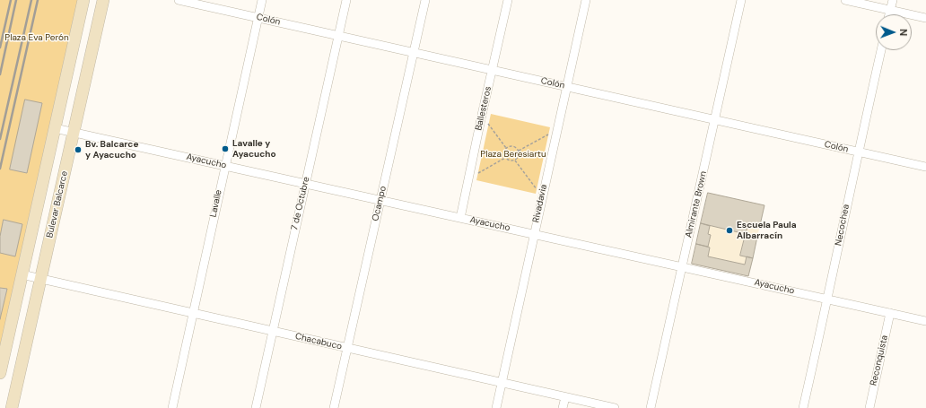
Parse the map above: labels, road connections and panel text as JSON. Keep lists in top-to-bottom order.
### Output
{
  "streets": {
    "main road": ["Bulevar Balcarce"],
    "street": [
      "Colón",
      "Ballesteros",
      "Ayacucho",
      "Lavalle",
      "7 de Octubre",
      "Ocampo",
      "Rivadavia",
      "Almirante Brown",
      "Necochea",
      "Chacabuco",
      "Reconquista"
    ]
  },
  "crossings": [
    ["Colón", "Ballesteros"],
    ["Colón", "Lavalle"],
    ["Colón", "7 de Octubre"],
    ["Colón", "Ocampo"],
    ["Colón", "Rivadavia"],
    ["Colón", "Almirante Brown"],
    ["Colón", "Necochea"],
    ["Ballesteros", "Ayacucho"],
    ["Ayacucho", "Lavalle"],
    ["Ayacucho", "7 de Octubre"],
    ["Ayacucho", "Ocampo"],
    ["Ayacucho", "Rivadavia"],
    ["Ayacucho", "Bulevar Balcarce"],
    ["Ayacucho", "Almirante Brown"],
    ["Ayacucho", "Necochea"],
    ["Ayacucho", "Reconquista"],
    ["Lavalle", "Chacabuco"],
    ["7 de Octubre", "Chacabuco"],
    ["Ocampo", "Chacabuco"],
    ["Rivadavia", "Chacabuco"],
    ["Bulevar Balcarce", "Chacabuco"]
  ],
  "parks": ["Plaza Eva Perón", "Plaza Beresiartu"],
  "places": ["Lavalle y Ayacucho", "Bv. Balcarce y Ayacucho", "Escuela Paula Albarracín"],
  "north": "right"
}
